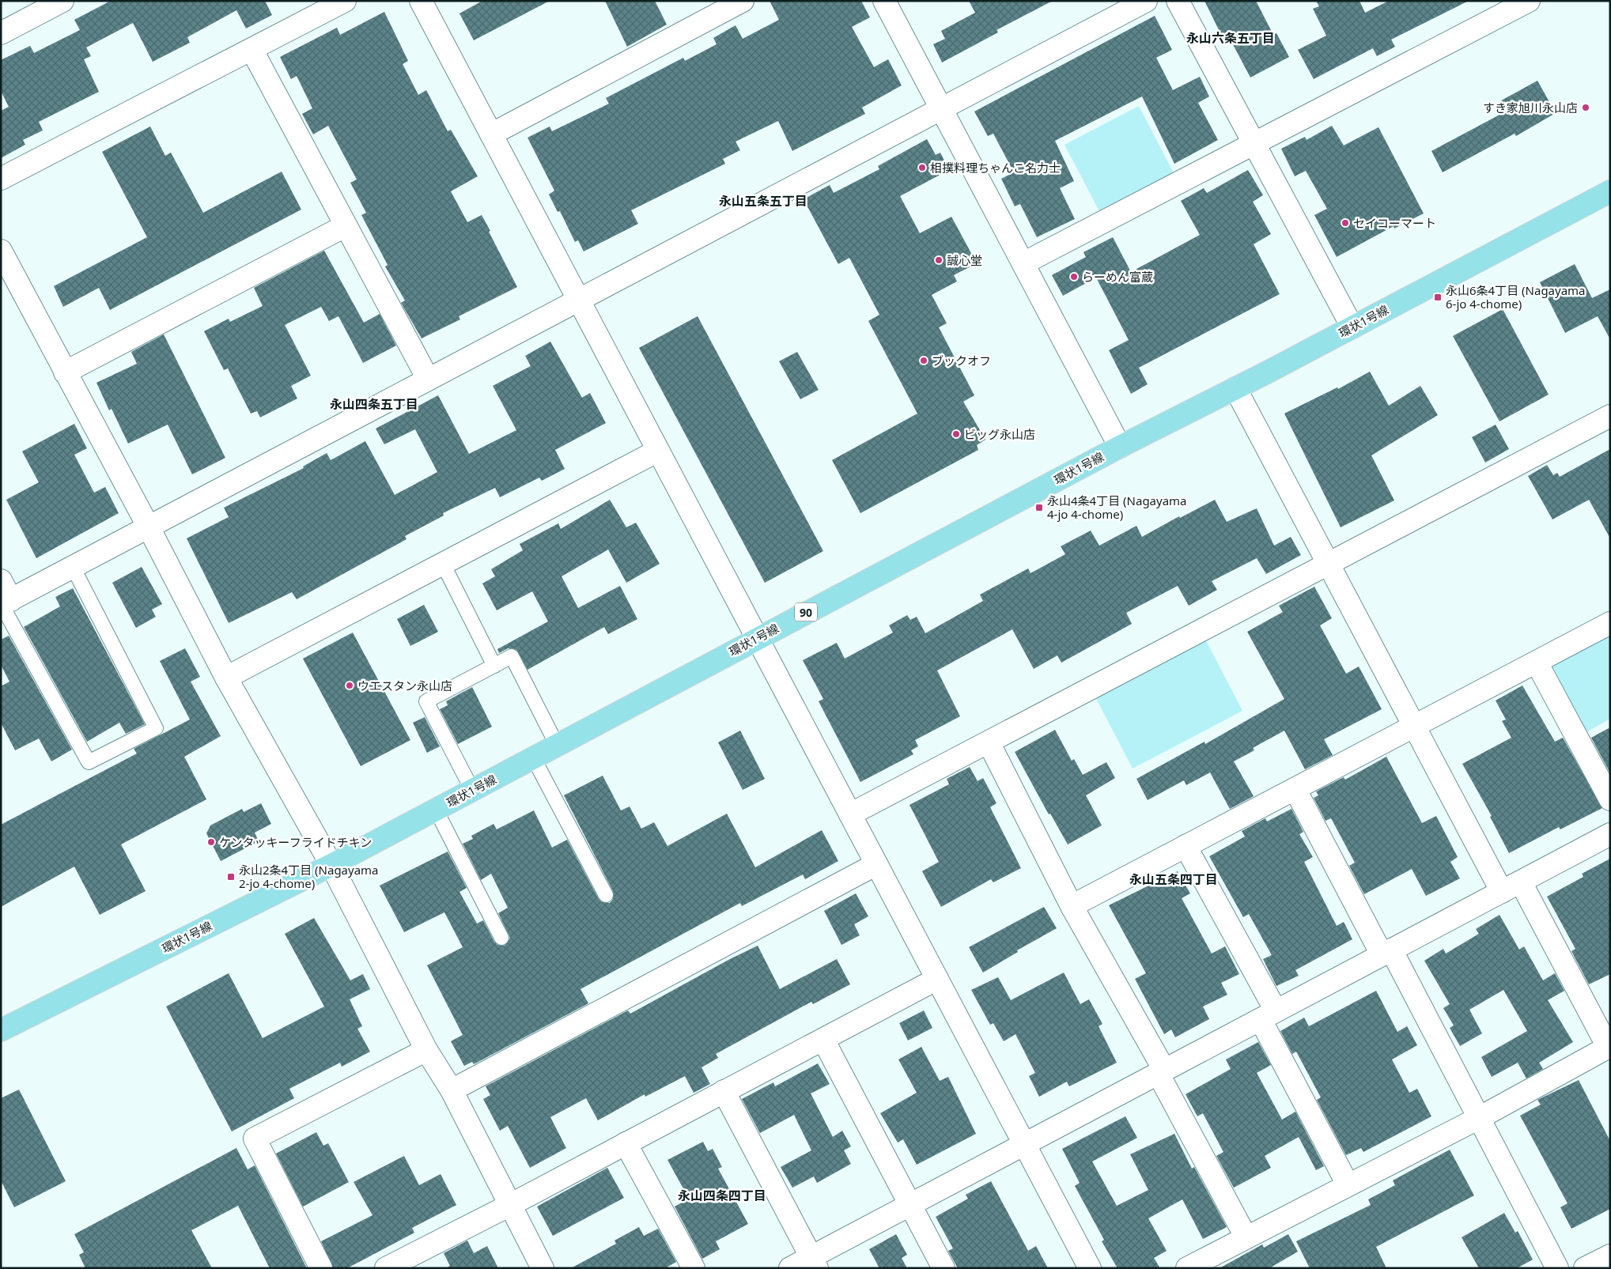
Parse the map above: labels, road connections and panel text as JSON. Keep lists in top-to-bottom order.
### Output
{
  "streets": {
    "main road": ["環状1号線", "90"]
  },
  "districts": [
    "永山六条五丁目",
    "永山五条五丁目",
    "永山四条五丁目",
    "永山五条四丁目",
    "永山四条四丁目"
  ],
  "places": {
    "other": [
      "すき家旭川永山店",
      "相撲料理ちゃんこ名力士",
      "セイコーマート",
      "誠心堂",
      "らーめん富蔵",
      "ブックオフ",
      "ビッグ永山店",
      "ウエスタン永山店",
      "ケンタッキーフライドチキン"
    ],
    "transit": ["永山6条4丁目 (Nagayama 6-jo 4-chome)", "永山4条4丁目 (Nagayama 4-jo 4-chome)", "永山2条4丁目 (Nagayama 2-jo 4-chome)"]
  }
}
